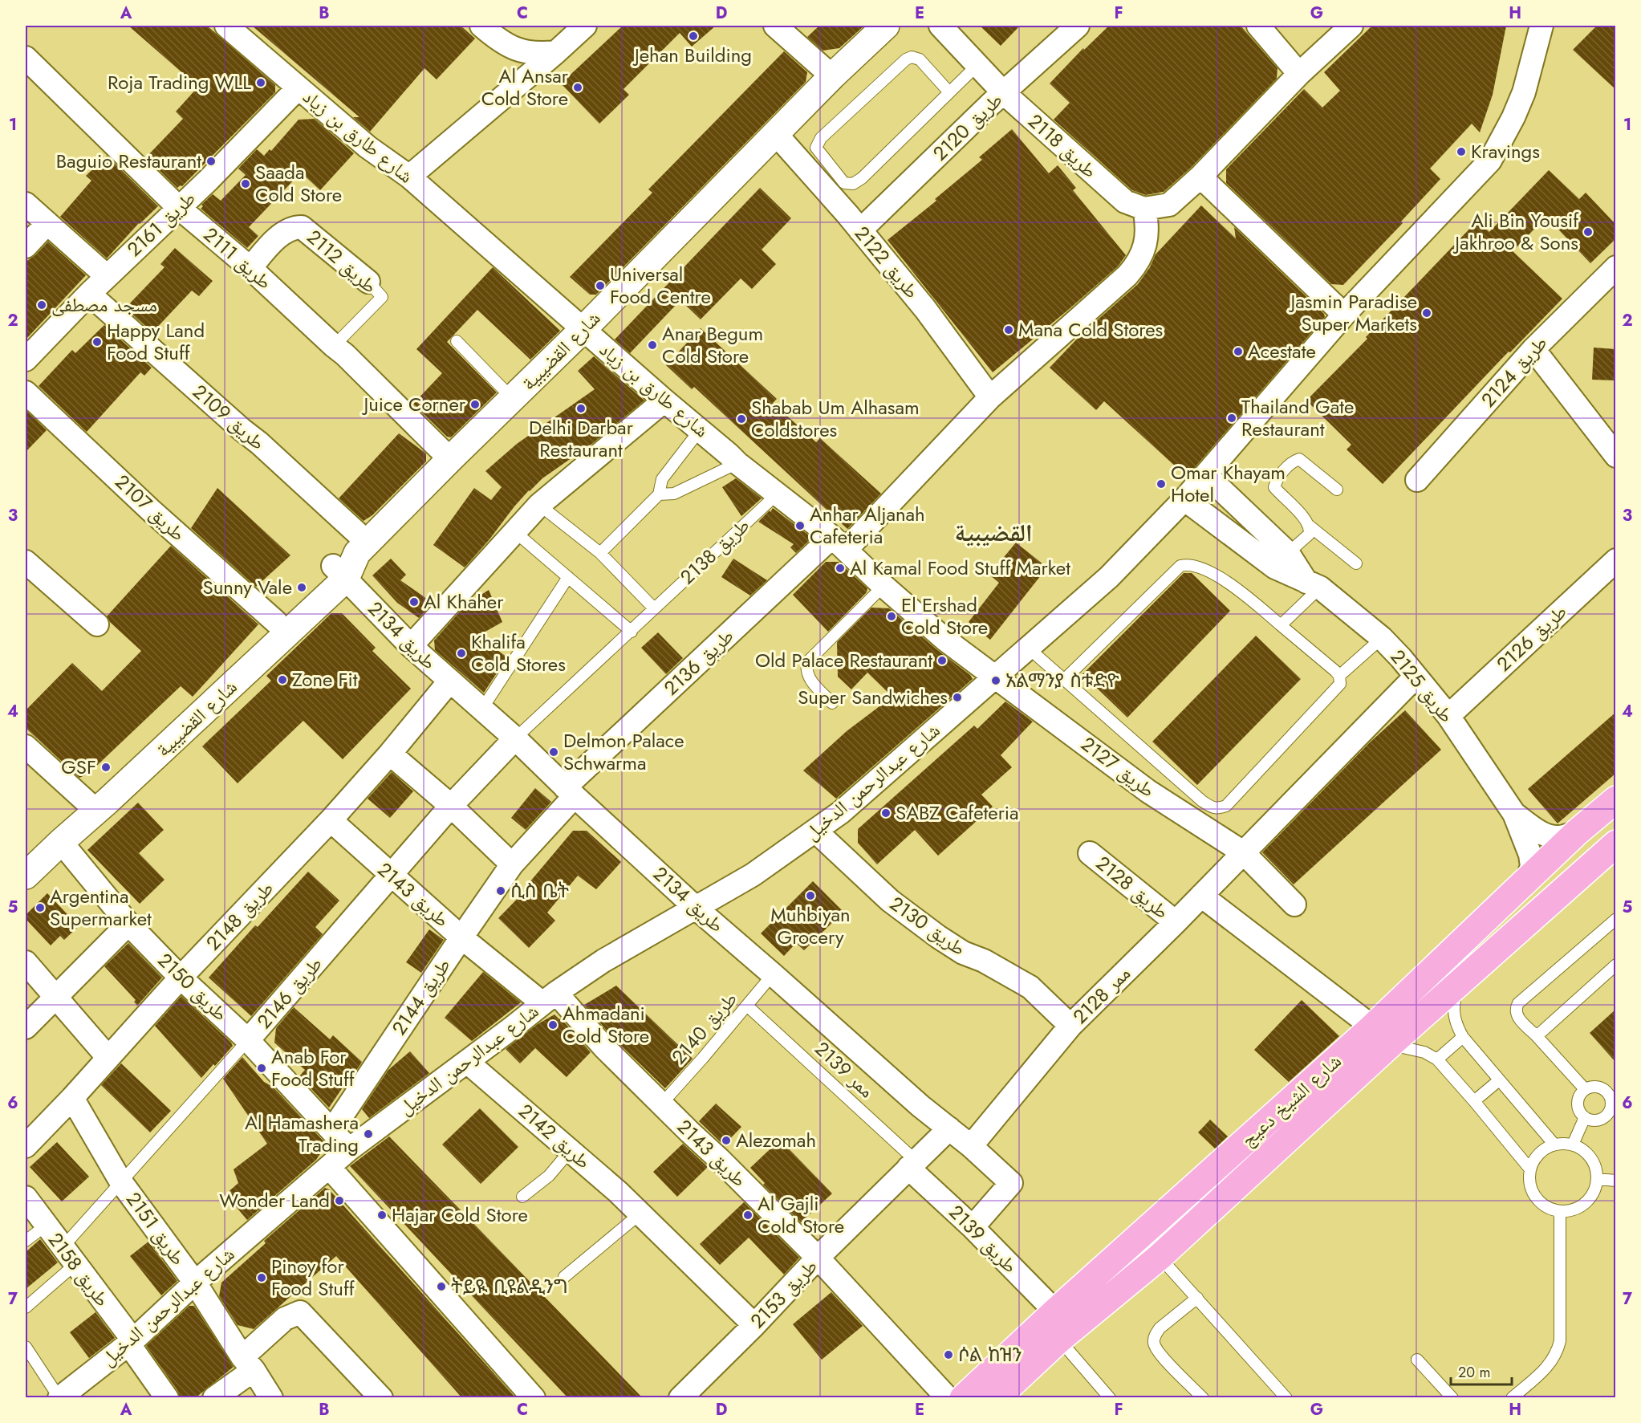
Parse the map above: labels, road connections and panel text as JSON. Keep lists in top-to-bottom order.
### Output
{
  "streets": {
    "main road": ["شارع الشيخ دعيج"],
    "street": [
      "طريق 2120",
      "شارع طارق بن زياد",
      "طريق 2118",
      "طريق 2161",
      "طريق 2111",
      "طريق 2112",
      "طريق 2122",
      "شارع القضيبية",
      "طريق 2124",
      "طريق 2109",
      "طريق 2107",
      "طريق 2134",
      "طريق 2126",
      "طريق 2136",
      "طريق 2125",
      "طريق 2127",
      "شارع عبدالرحمن الدخيل",
      "طريق 2128",
      "طريق 2143",
      "طريق 2148",
      "طريق 2130",
      "طريق 2150",
      "طريق 2146",
      "ممر 2128",
      "طريق 2144",
      "طريق 2142",
      "طريق 2151",
      "طريق 2139",
      "طريق 2158",
      "طريق 2153"
    ],
    "lane": ["طريق 2138", "طريق 2140", "ممر 2139"]
  },
  "crossings": [
    ["طريق 2120", "طريق 2118"],
    ["طريق 2120", "طريق 2122"],
    ["شارع طارق بن زياد", "طريق 2161"],
    ["شارع طارق بن زياد", "شارع القضيبية"],
    ["شارع طارق بن زياد", "طريق 2138"],
    ["شارع طارق بن زياد", "طريق 2136"],
    ["شارع طارق بن زياد", "طريق 2127"],
    ["شارع طارق بن زياد", "شارع عبدالرحمن الدخيل"],
    ["طريق 2161", "طريق 2111"],
    ["طريق 2161", "طريق 2109"],
    ["طريق 2111", "طريق 2112"],
    ["طريق 2111", "شارع القضيبية"],
    ["طريق 2122", "شارع القضيبية"],
    ["شارع القضيبية", "طريق 2109"],
    ["شارع القضيبية", "طريق 2107"],
    ["شارع القضيبية", "طريق 2134"],
    ["شارع القضيبية", "طريق 2150"],
    ["طريق 2138", "طريق 2134"],
    ["طريق 2138", "طريق 2146"],
    ["طريق 2134", "طريق 2136"],
    ["طريق 2134", "شارع عبدالرحمن الدخيل"],
    ["طريق 2134", "طريق 2148"],
    ["طريق 2134", "طريق 2146"],
    ["طريق 2134", "ممر 2128"],
    ["طريق 2134", "طريق 2144"],
    ["طريق 2134", "طريق 2140"],
    ["طريق 2134", "طريق 2139"],
    ["طريق 2134", "طريق 2153"],
    ["طريق 2126", "طريق 2125"],
    ["طريق 2136", "طريق 2144"],
    ["طريق 2125", "شارع عبدالرحمن الدخيل"],
    ["طريق 2125", "شارع الشيخ دعيج"],
    ["طريق 2127", "شارع عبدالرحمن الدخيل"],
    ["طريق 2127", "ممر 2128"],
    ["شارع عبدالرحمن الدخيل", "طريق 2143"],
    ["شارع عبدالرحمن الدخيل", "طريق 2130"],
    ["شارع عبدالرحمن الدخيل", "طريق 2150"],
    ["شارع عبدالرحمن الدخيل", "طريق 2142"],
    ["شارع عبدالرحمن الدخيل", "طريق 2151"],
    ["شارع عبدالرحمن الدخيل", "طريق 2158"],
    ["طريق 2128", "ممر 2128"],
    ["طريق 2143", "طريق 2148"],
    ["طريق 2143", "طريق 2146"],
    ["طريق 2143", "طريق 2144"],
    ["طريق 2143", "طريق 2140"],
    ["طريق 2143", "طريق 2153"],
    ["طريق 2148", "طريق 2150"],
    ["طريق 2148", "طريق 2151"],
    ["طريق 2130", "ممر 2128"],
    ["طريق 2150", "طريق 2146"],
    ["طريق 2150", "طريق 2144"],
    ["طريق 2146", "طريق 2151"],
    ["طريق 2146", "طريق 2158"],
    ["طريق 2140", "ممر 2139"],
    ["ممر 2139", "طريق 2139"],
    ["ممر 2139", "طريق 2153"],
    ["شارع الشيخ دعيج", "طريق 2139"],
    ["طريق 2142", "طريق 2153"],
    ["طريق 2139", "طريق 2153"]
  ],
  "districts": ["القضيبية"],
  "places": [
    "Jehan Building",
    "Roja Trading WLL",
    "Al Ansar Cold Store",
    "Kravings",
    "Baguio Restaurant",
    "Saada Cold Store",
    "Ali Bin Yousif Jakhroo & Sons",
    "Universal Food Centre",
    "مسجد مصطفى",
    "Jasmin Paradise Super Markets",
    "Mana Cold Stores",
    "Happy Land Food Stuff",
    "Anar Begum Cold Store",
    "Acestate",
    "Juice Corner",
    "Delhi Darbar Restaurant",
    "Thailand Gate Restaurant",
    "Shabab Um Alhasam Coldstores",
    "Omar Khayam Hotel",
    "Anhar Aljanah Cafeteria",
    "Al Kamal Food Stuff Market",
    "Sunny Vale",
    "Al Khaher",
    "El Ershad Cold Store",
    "Khalifa Cold Stores",
    "Old Palace Restaurant",
    "Zone Fit",
    "አልማንያ ስቱድዮ",
    "Super Sandwiches",
    "Delmon Palace Schwarma",
    "GSF",
    "SABZ Cafeteria",
    "ሲስ ቤት",
    "Muhbiyan Grocery",
    "Argentina Supermarket",
    "Ahmadani Cold Store",
    "Anab For Food Stuff",
    "Al Hamashera Trading",
    "Alezomah",
    "Wonder Land",
    "Hajar Cold Store",
    "Al Gajli Cold Store",
    "Pinoy for Food Stuff",
    "ትይዪ ቢዩልዲንግ",
    "ሶል ከዝን"
  ],
  "scale_bar": "20 m",
  "grid": {
    "columns": [
      "A",
      "B",
      "C",
      "D",
      "E",
      "F",
      "G",
      "H"
    ],
    "rows": [
      "1",
      "2",
      "3",
      "4",
      "5",
      "6",
      "7"
    ]
  }
}
